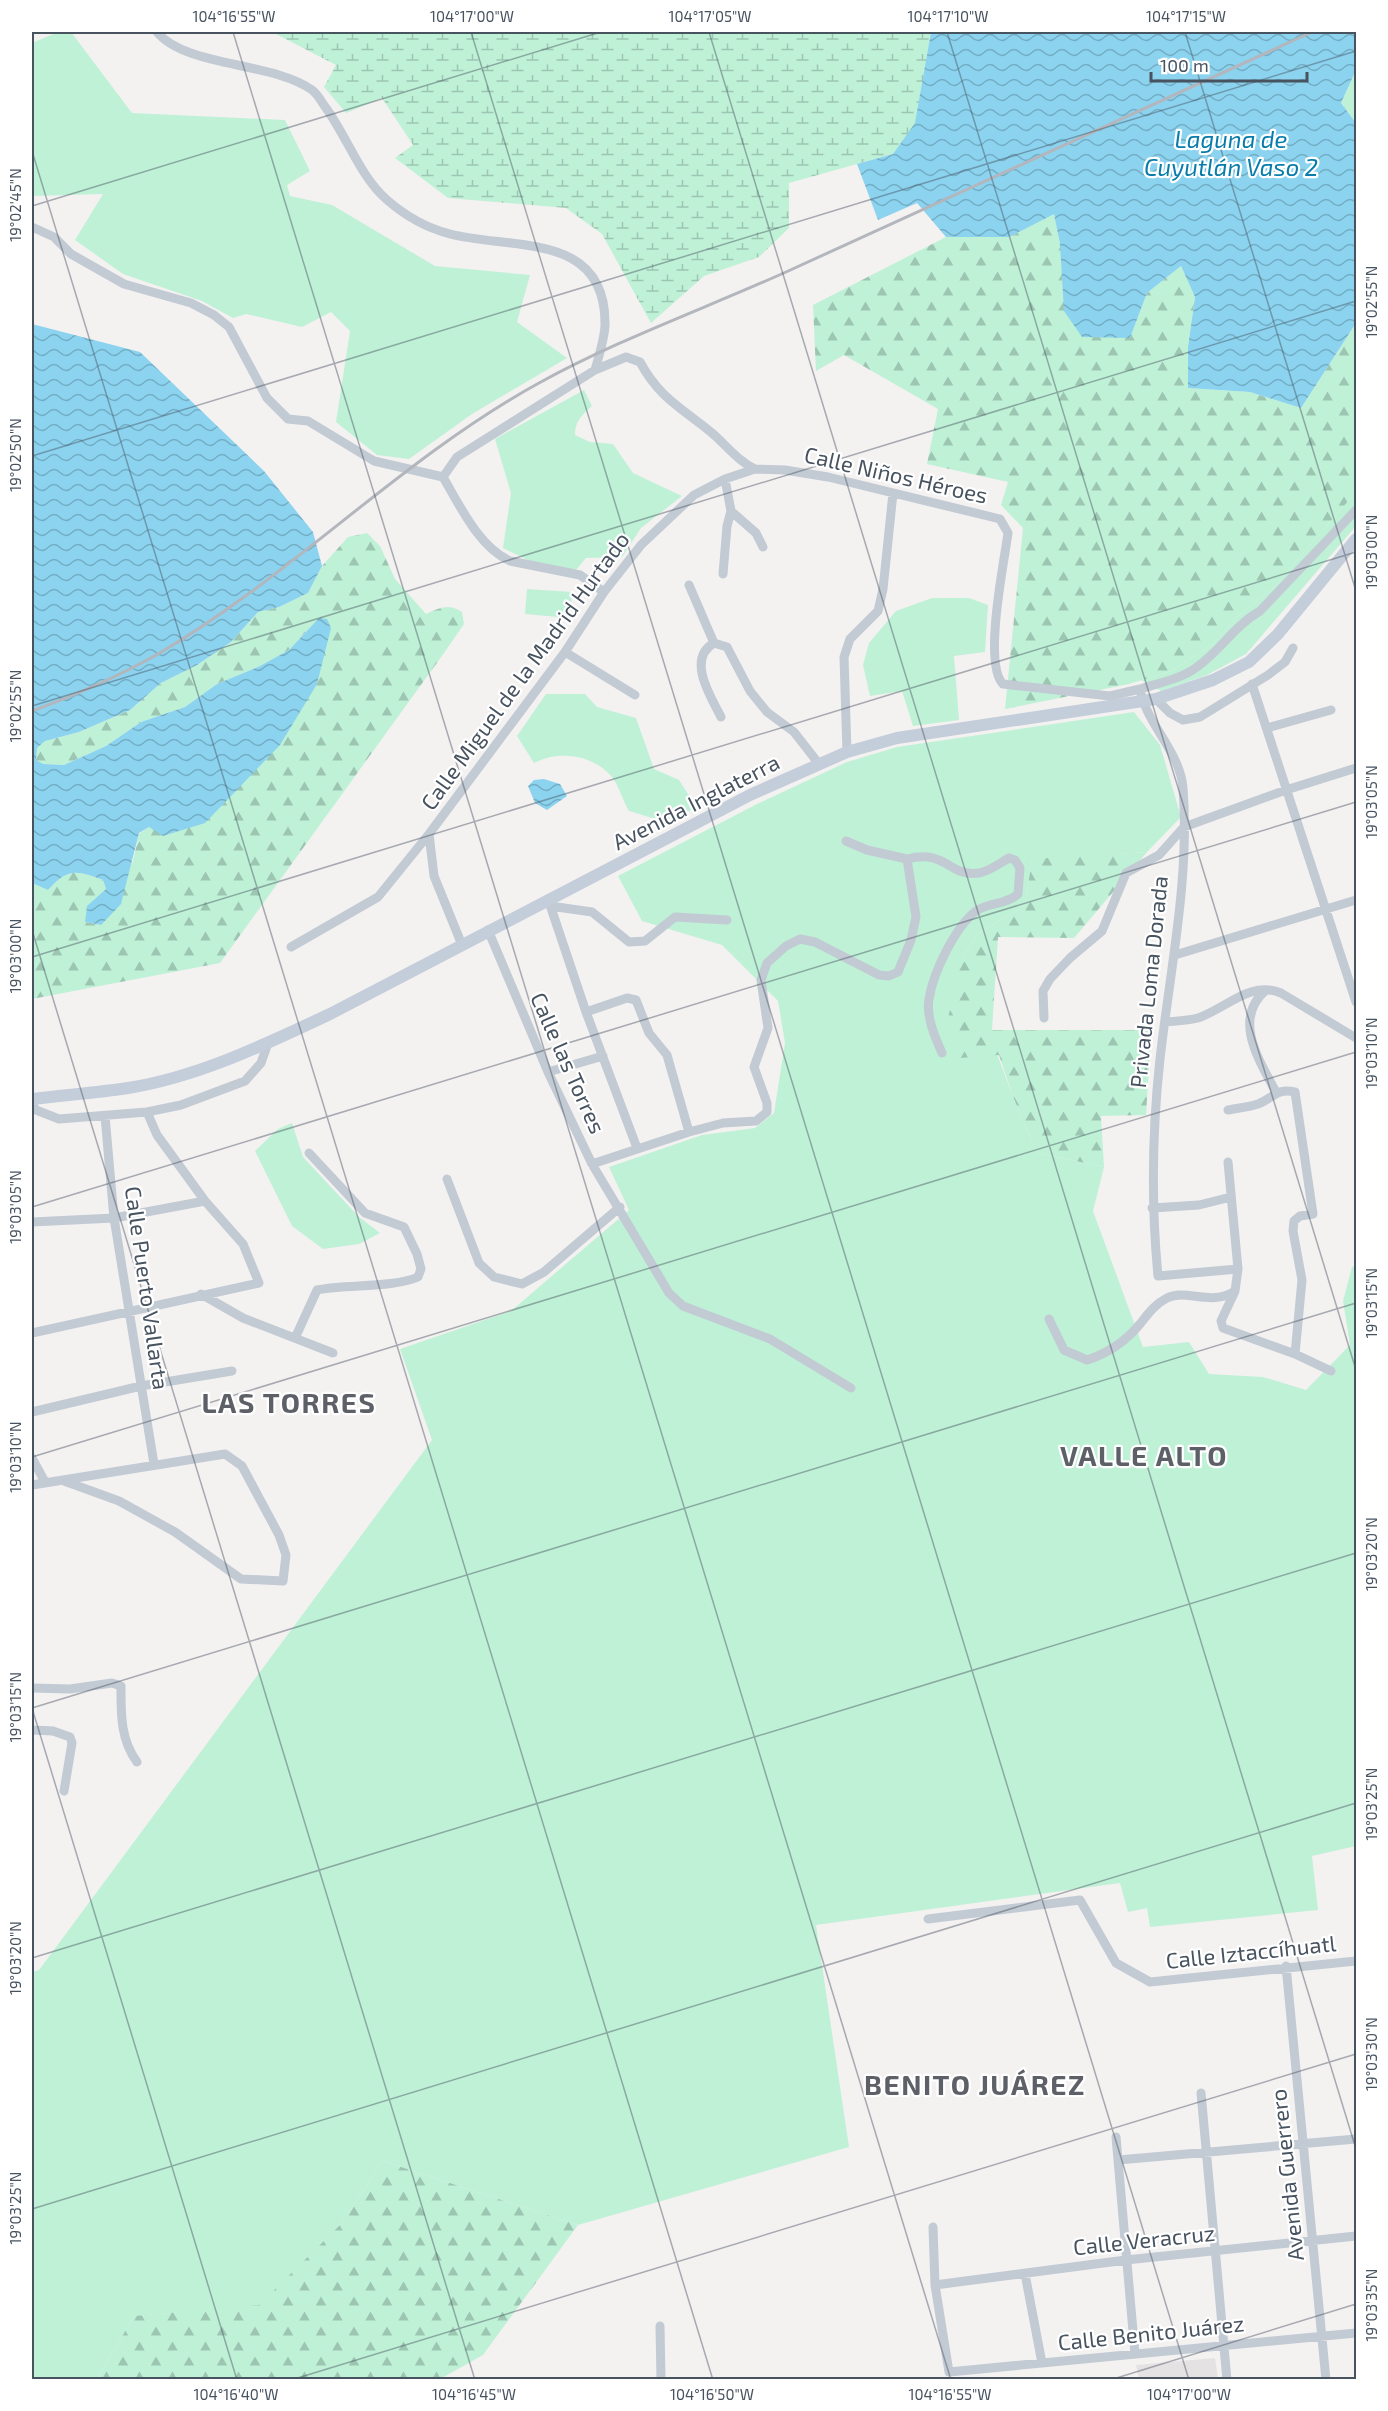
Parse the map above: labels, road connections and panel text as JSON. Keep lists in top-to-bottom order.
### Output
{
  "streets": {
    "main road": ["Avenida Inglaterra"],
    "street": [
      "Calle Niños Héroes",
      "Calle Miguel de la Madrid Hurtado",
      "Privada Loma Dorada",
      "Calle las Torres",
      "Calle Puerto Vallarta",
      "Calle Iztaccíhuatl",
      "Avenida Guerrero",
      "Calle Veracruz",
      "Calle Benito Juárez"
    ]
  },
  "crossings": [
    ["Calle Niños Héroes", "Calle Miguel de la Madrid Hurtado"],
    ["Calle Niños Héroes", "Avenida Inglaterra"],
    ["Calle Niños Héroes", "Privada Loma Dorada"],
    ["Calle Miguel de la Madrid Hurtado", "Avenida Inglaterra"],
    ["Avenida Inglaterra", "Privada Loma Dorada"],
    ["Avenida Inglaterra", "Calle las Torres"],
    ["Calle Iztaccíhuatl", "Avenida Guerrero"],
    ["Avenida Guerrero", "Calle Veracruz"],
    ["Avenida Guerrero", "Calle Benito Juárez"],
    ["Calle Veracruz", "Calle Benito Juárez"]
  ],
  "districts": ["LAS TORRES", "VALLE ALTO", "BENITO JUÁREZ"],
  "water": ["Laguna de Cuyutlán Vaso 2"],
  "scale_bar": "100 m",
  "coordinates": [
    "104°16'55\"W",
    "104°17'00\"W",
    "104°17'05\"W",
    "104°17'10\"W",
    "104°17'15\"W",
    "19°02'45\"N",
    "19°02'55\"N",
    "19°02'50\"N",
    "19°03'00\"N",
    "19°03'05\"N",
    "19°03'10\"N",
    "19°03'15\"N",
    "19°03'20\"N",
    "19°03'25\"N",
    "19°03'30\"N",
    "19°03'35\"N",
    "104°16'40\"W",
    "104°16'45\"W",
    "104°16'50\"W"
  ]
}
